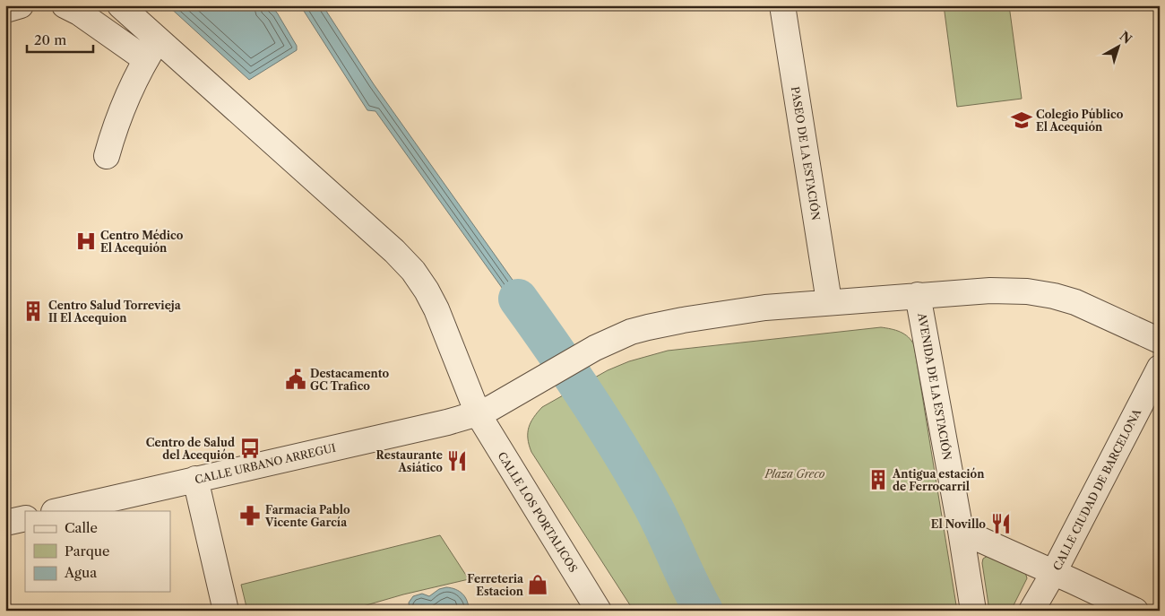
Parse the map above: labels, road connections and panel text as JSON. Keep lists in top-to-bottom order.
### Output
{
  "streets": {
    "street": [
      "PASEO DE LA ESTACIÓN",
      "AVENIDA DE LA ESTACIÓN",
      "CALLE URBANO ARREGUI",
      "CALLE CIUDAD DE BARCELONA",
      "CALLE LOS PORTALICOS"
    ]
  },
  "crossings": [
    ["PASEO DE LA ESTACIÓN", "CALLE URBANO ARREGUI"],
    ["CALLE URBANO ARREGUI", "CALLE LOS PORTALICOS"]
  ],
  "parks": ["Plaza Greco"],
  "places": {
    "school or university": ["Colegio Público El Acequión"],
    "hospital": ["Centro Médico El Acequión"],
    "building": ["Centro Salud Torrevieja II El Acequion", "Antigua estación de Ferrocarril"],
    "public building": ["Destacamento GC Trafico"],
    "bus stop": ["Centro de Salud del Acequión"],
    "restaurant": ["Restaurante Asiático", "El Novillo"],
    "pharmacy": ["Farmacia Pablo Vicente García"],
    "shop": ["Ferreteria Estacion"]
  },
  "legend": ["Calle", "Parque", "Agua"],
  "scale_bar": "20 m",
  "north": "top right"
}
